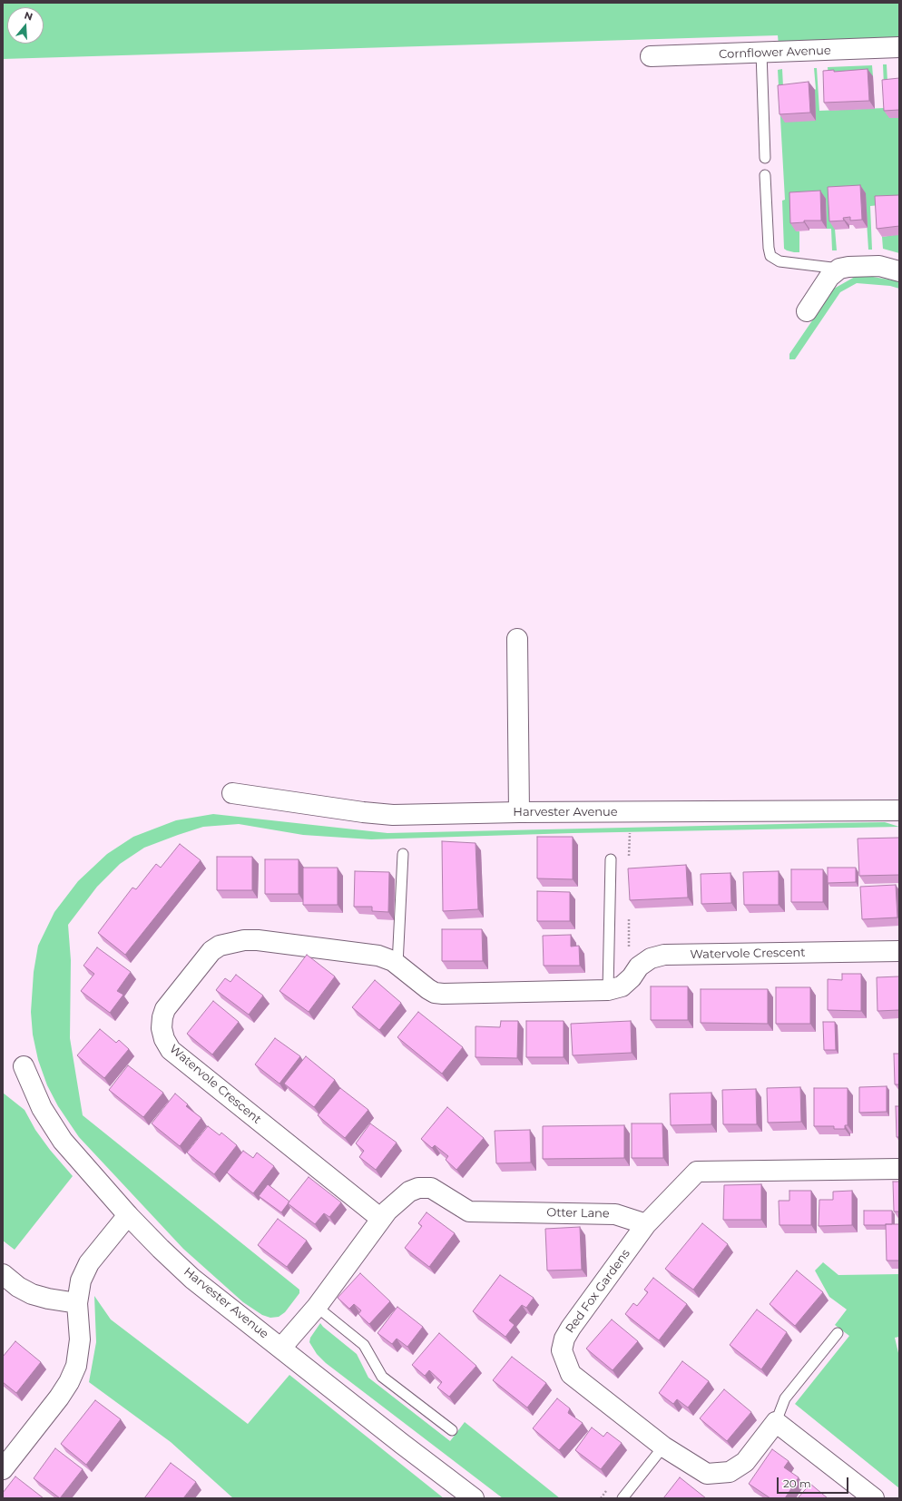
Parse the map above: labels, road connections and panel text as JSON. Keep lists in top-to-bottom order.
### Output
{
  "streets": {
    "street": [
      "Cornflower Avenue",
      "Harvester Avenue",
      "Watervole Crescent",
      "Otter Lane",
      "Red Fox Gardens"
    ]
  },
  "crossings": [
    ["Harvester Avenue", "Otter Lane"],
    ["Watervole Crescent", "Otter Lane"],
    ["Otter Lane", "Red Fox Gardens"]
  ],
  "scale_bar": "20 m",
  "north": "top"
}
